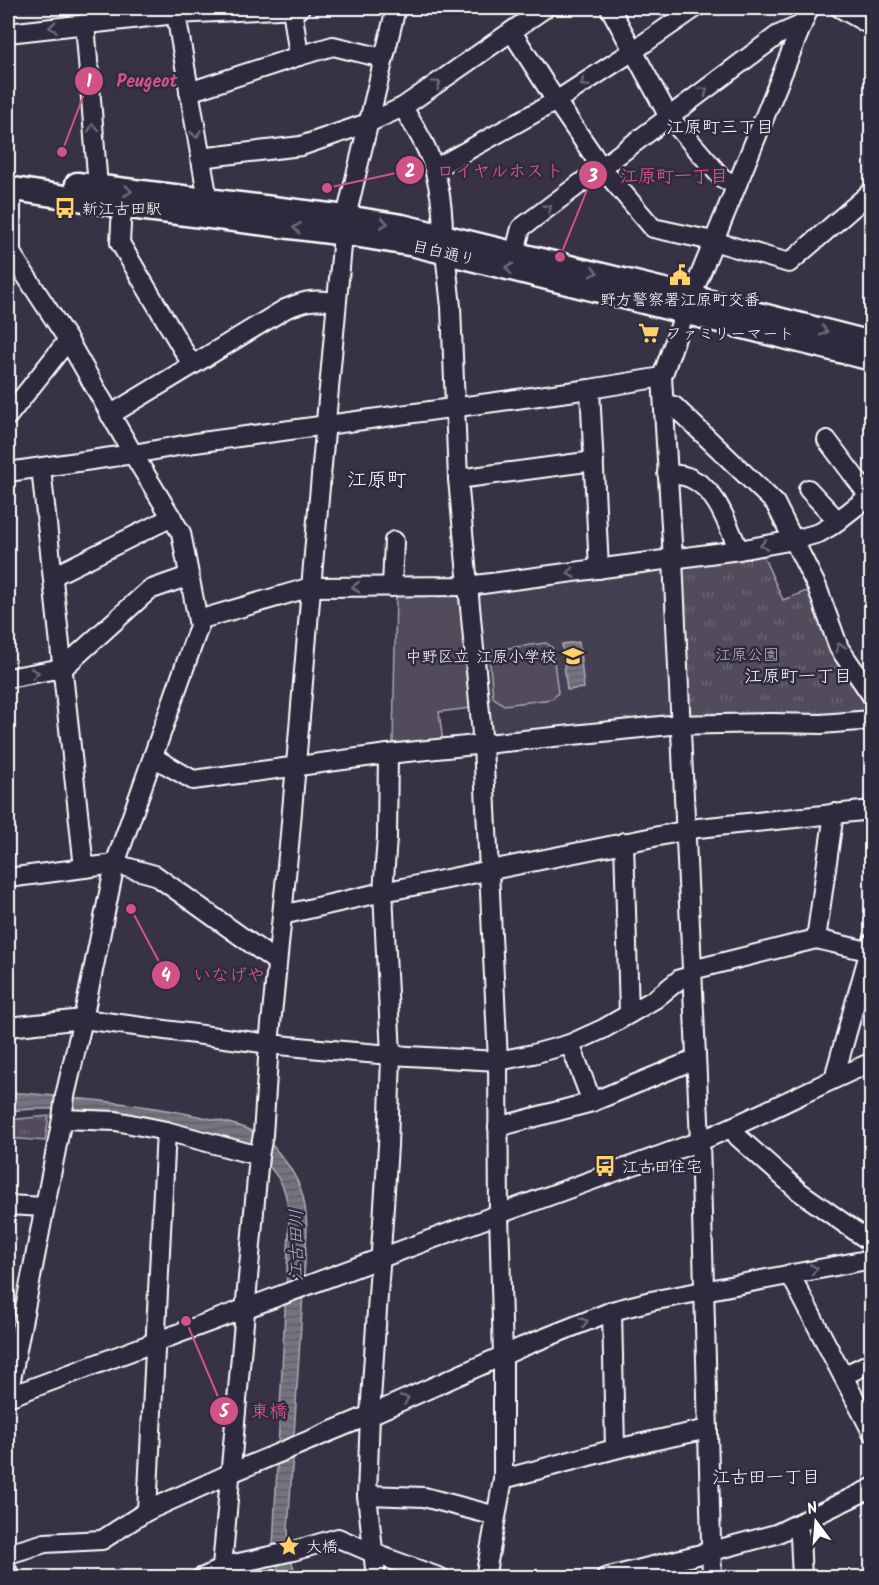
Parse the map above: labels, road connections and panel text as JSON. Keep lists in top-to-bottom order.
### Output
{
  "streets": {
    "main road": ["目白通り"]
  },
  "districts": [
    "江原町三丁目",
    "江原町",
    "江原町一丁目",
    "江古田一丁目"
  ],
  "water": ["江古田川"],
  "parks": ["江原公園"],
  "places": {
    "other": [
      "Peugeot",
      "ロイヤルホスト",
      "江原町一丁目",
      "いなげや",
      "東橋"
    ],
    "bus stop": ["新江古田駅", "江古田住宅"],
    "public building": ["野方警察署江原町交番"],
    "supermarket": ["ファミリーマート"],
    "school or university": ["中野区立 江原小学校"],
    "place": ["大橋"]
  },
  "north": "top"
}
